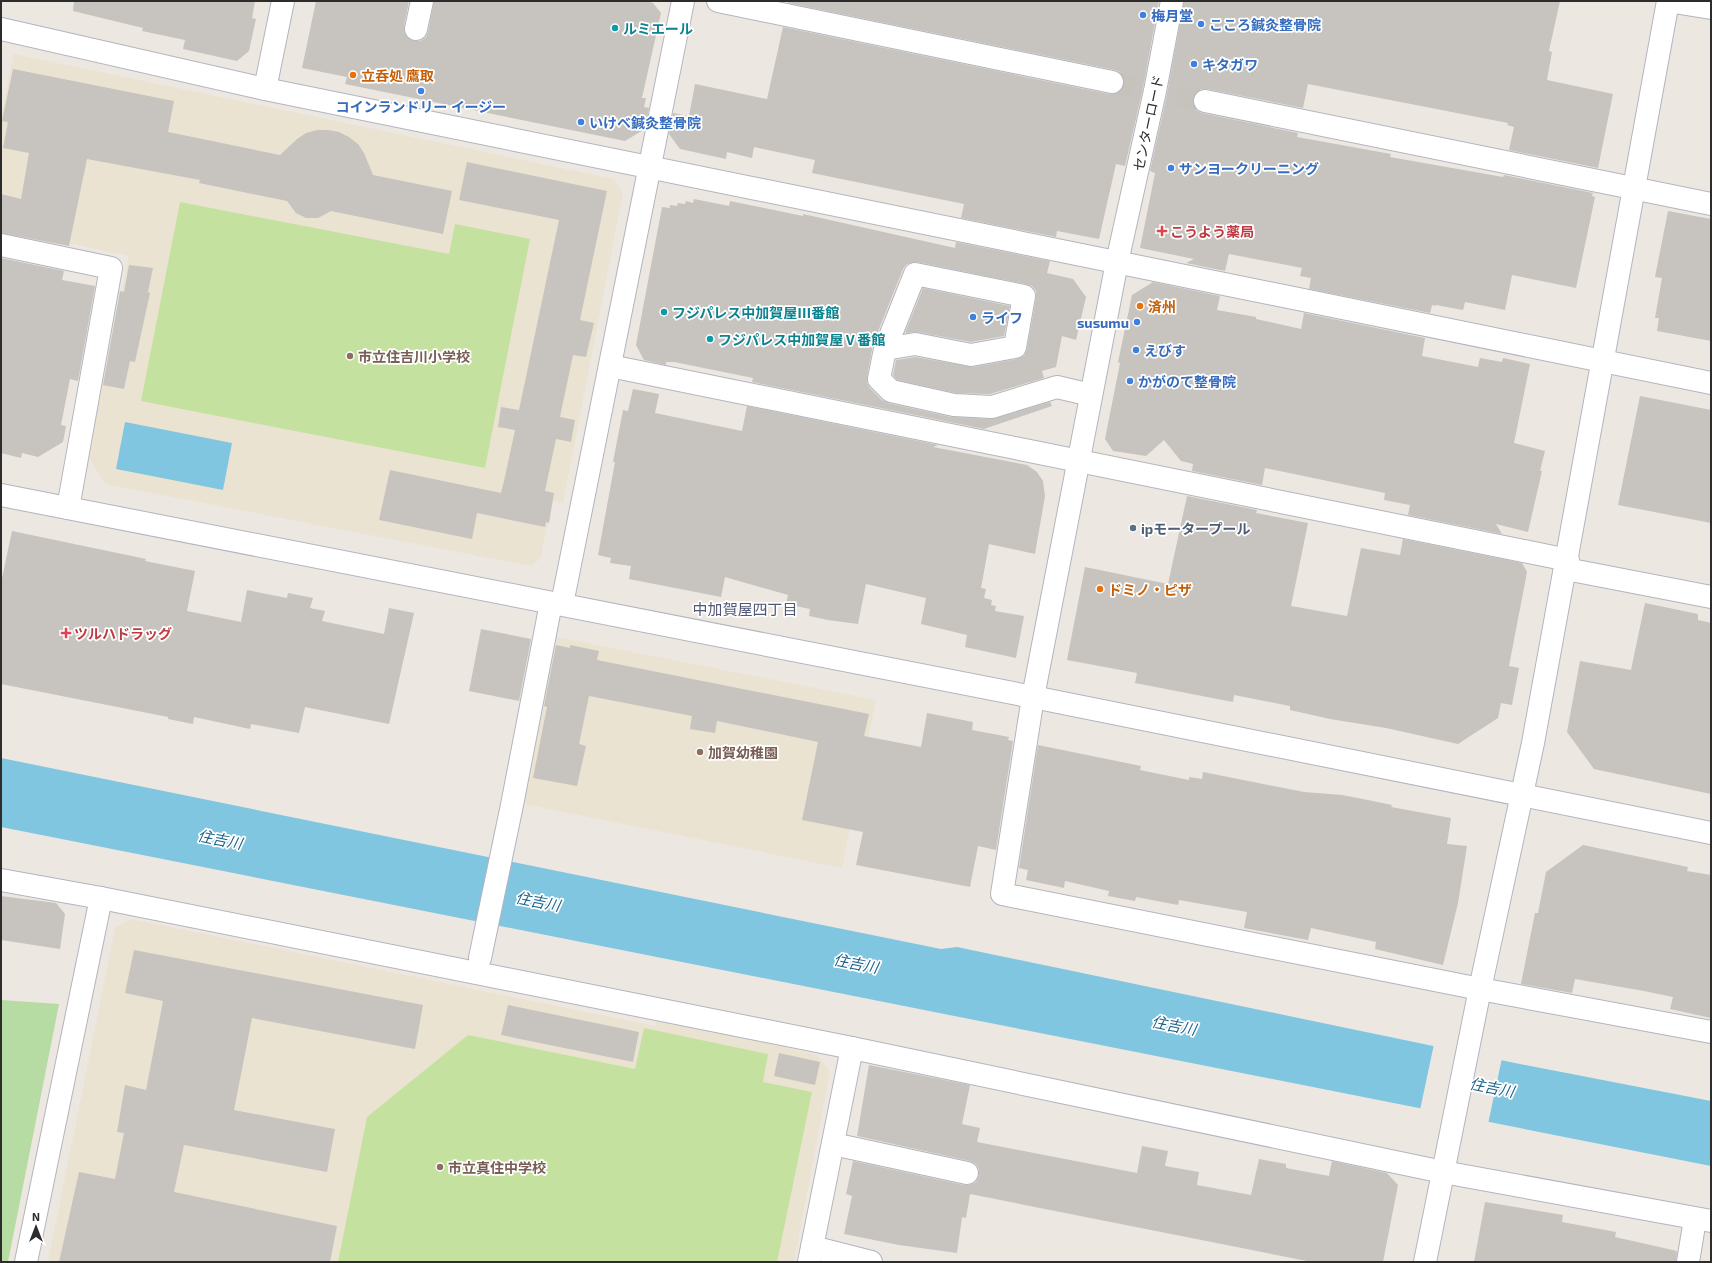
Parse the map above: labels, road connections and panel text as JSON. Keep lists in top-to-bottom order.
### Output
{
  "streets": {
    "street": ["センターロード"]
  },
  "districts": ["中加賀屋四丁目"],
  "water": ["住吉川"],
  "places": {
    "other": [
      "梅月堂",
      "こころ鍼灸整骨院",
      "ルミエール",
      "キタガワ",
      "立呑処 鷹取",
      "コインランドリー イージー",
      "いけべ鍼灸整骨院",
      "サンヨークリーニング",
      "済州",
      "フジパレス中加賀屋Ⅲ番館",
      "ライフ",
      "susumu",
      "フジパレス中加賀屋Ⅴ番館",
      "えびす",
      "市立住吉川小学校",
      "かがのて整骨院",
      "ipモータープール",
      "ドミノ・ピザ",
      "加賀幼稚園",
      "市立真住中学校"
    ],
    "health": ["こうよう薬局", "ツルハドラッグ"]
  },
  "north": "top"
}
